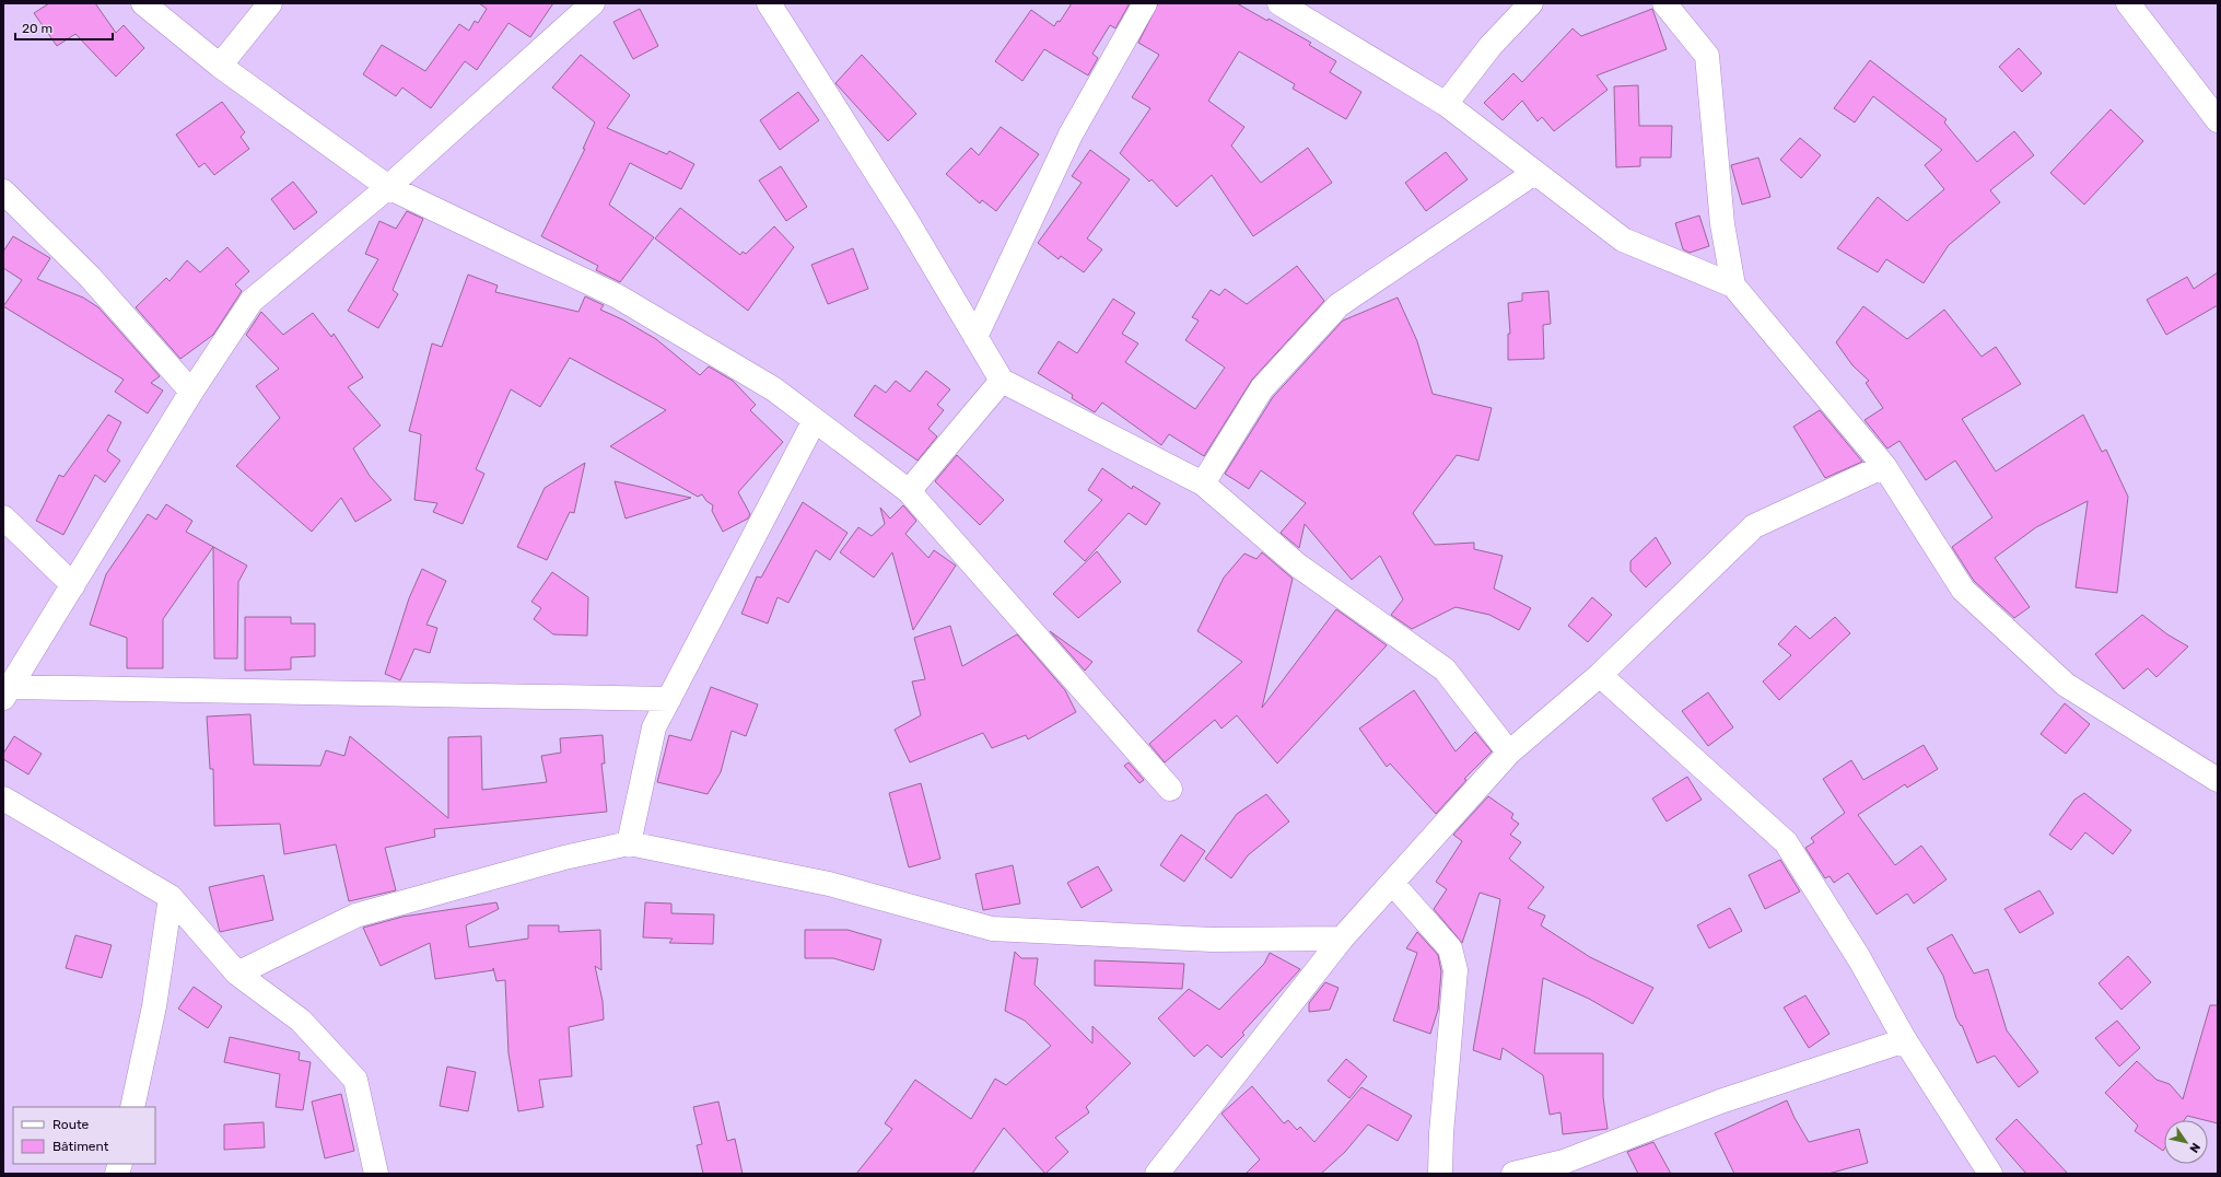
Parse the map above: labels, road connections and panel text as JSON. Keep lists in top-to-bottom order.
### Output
{
  "legend": ["Route", "Bâtiment"],
  "scale_bar": "20 m",
  "north": "bottom right"
}
